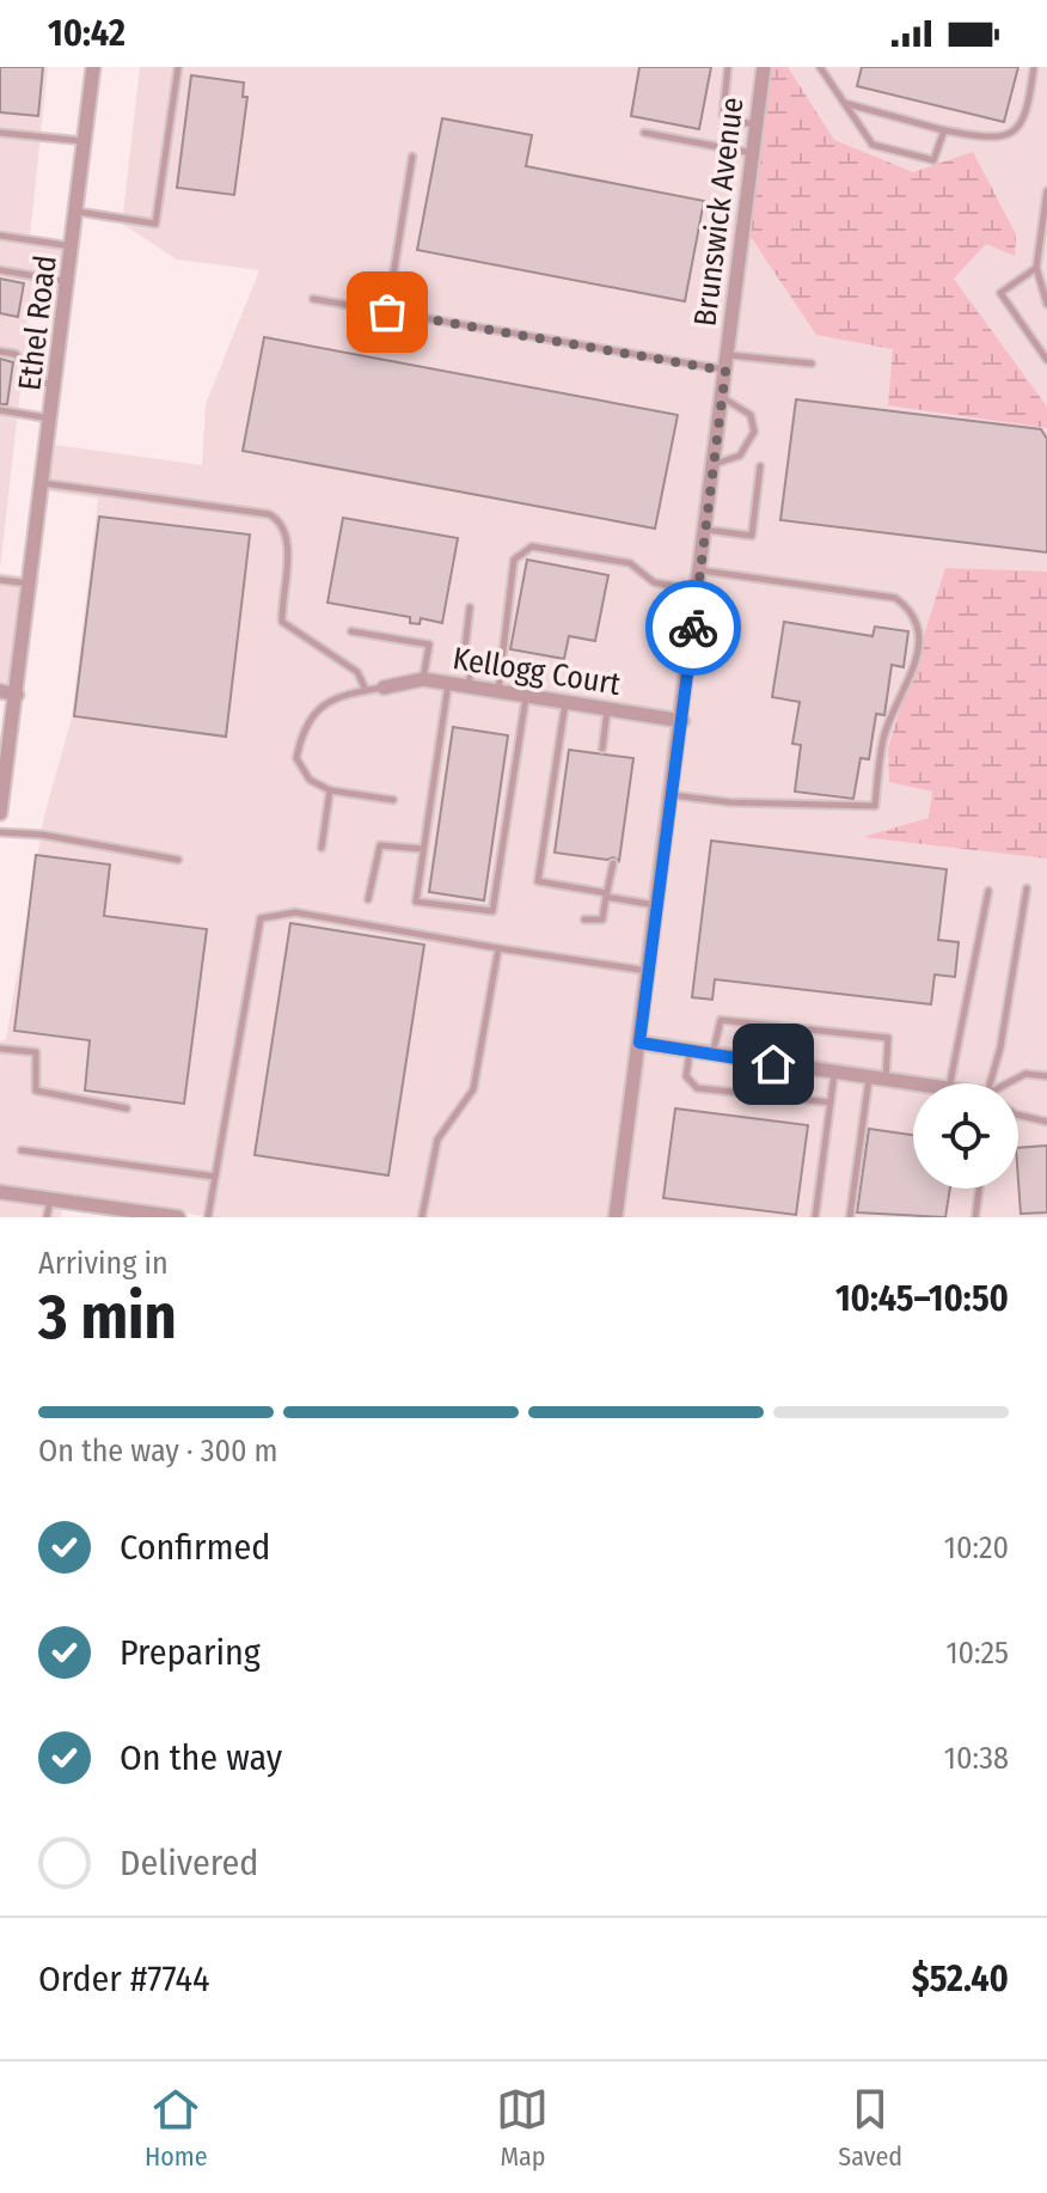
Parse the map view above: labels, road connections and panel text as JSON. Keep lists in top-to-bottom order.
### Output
{
  "streets": {
    "street": ["Brunswick Avenue", "Ethel Road", "Kellogg Court"]
  },
  "crossings": [
    ["Brunswick Avenue", "Kellogg Court"]
  ],
  "page": {
    "status": "10:42",
    "heading": ["3 min", "Arriving in", "10:45–10:50"],
    "panel": ["Order #7744", "$52.40"],
    "bar": "On the way · 300 m",
    "list": [
      ["Confirmed", "10:20"],
      ["Preparing", "10:25"],
      ["On the way", "10:38"],
      "Delivered"
    ],
    "tabs": ["Home", "Map", "Saved"]
  }
}
